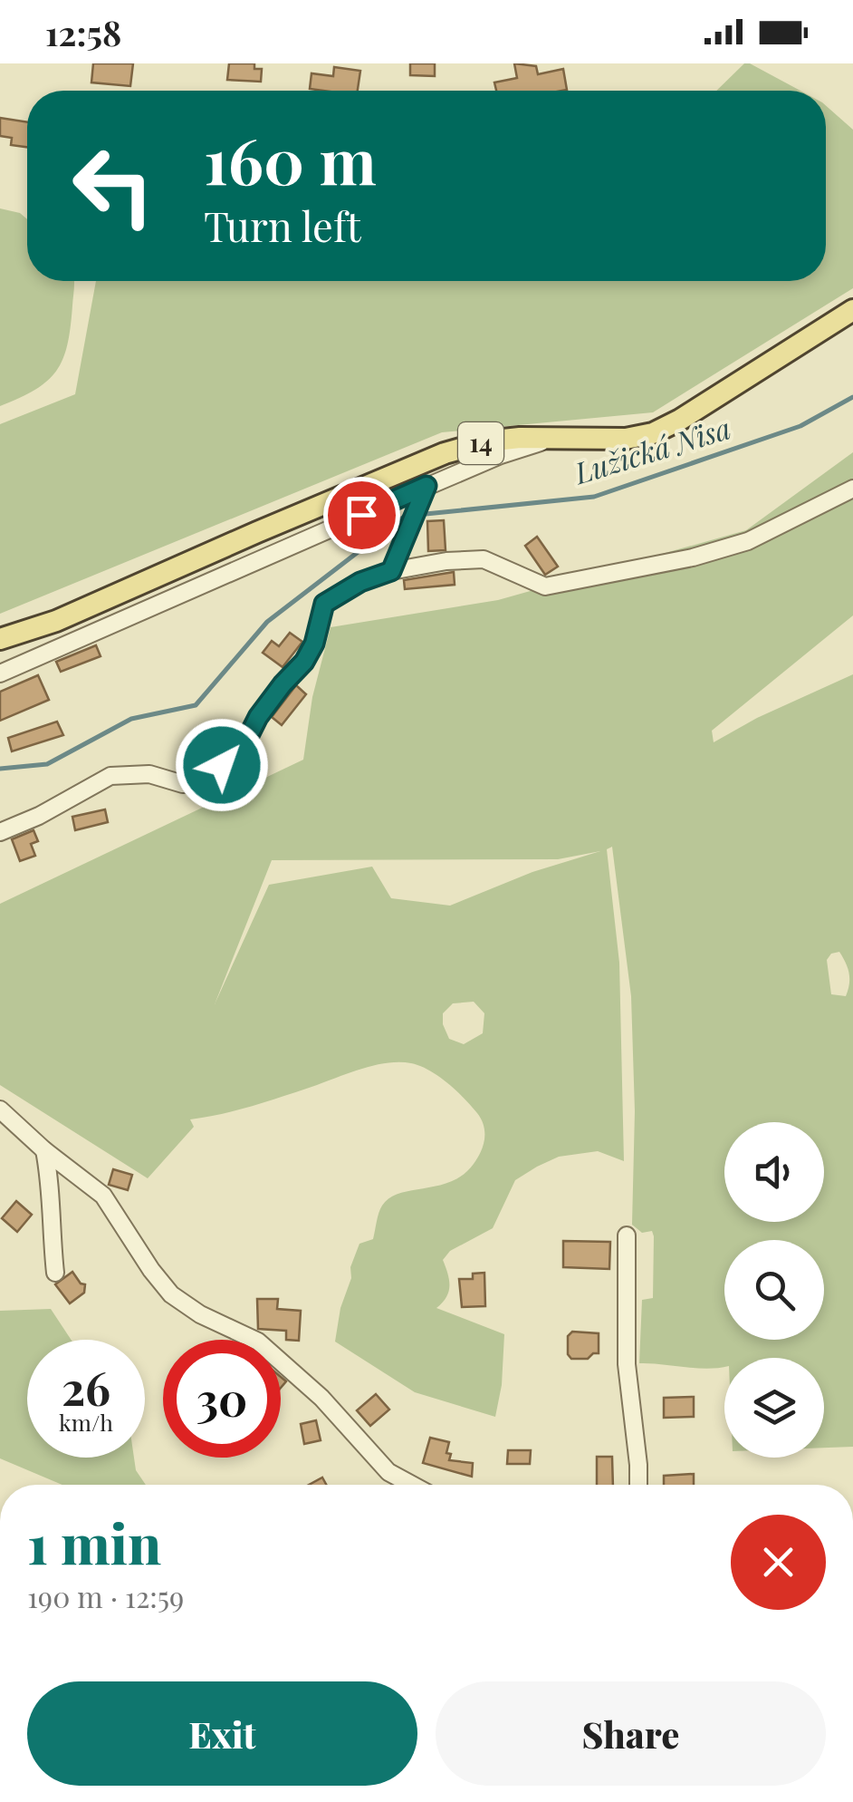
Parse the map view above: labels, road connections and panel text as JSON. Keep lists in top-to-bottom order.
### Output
{
  "streets": {
    "main road": ["14"]
  },
  "water": ["Lužická Nisa"],
  "page": {
    "status": "12:58",
    "turn": ["160 m", "Turn left"],
    "speed": "26 km/h",
    "limit": "30",
    "heading": ["1 min", "190 m · 12:59"],
    "buttons": ["Exit", "Share"]
  }
}
